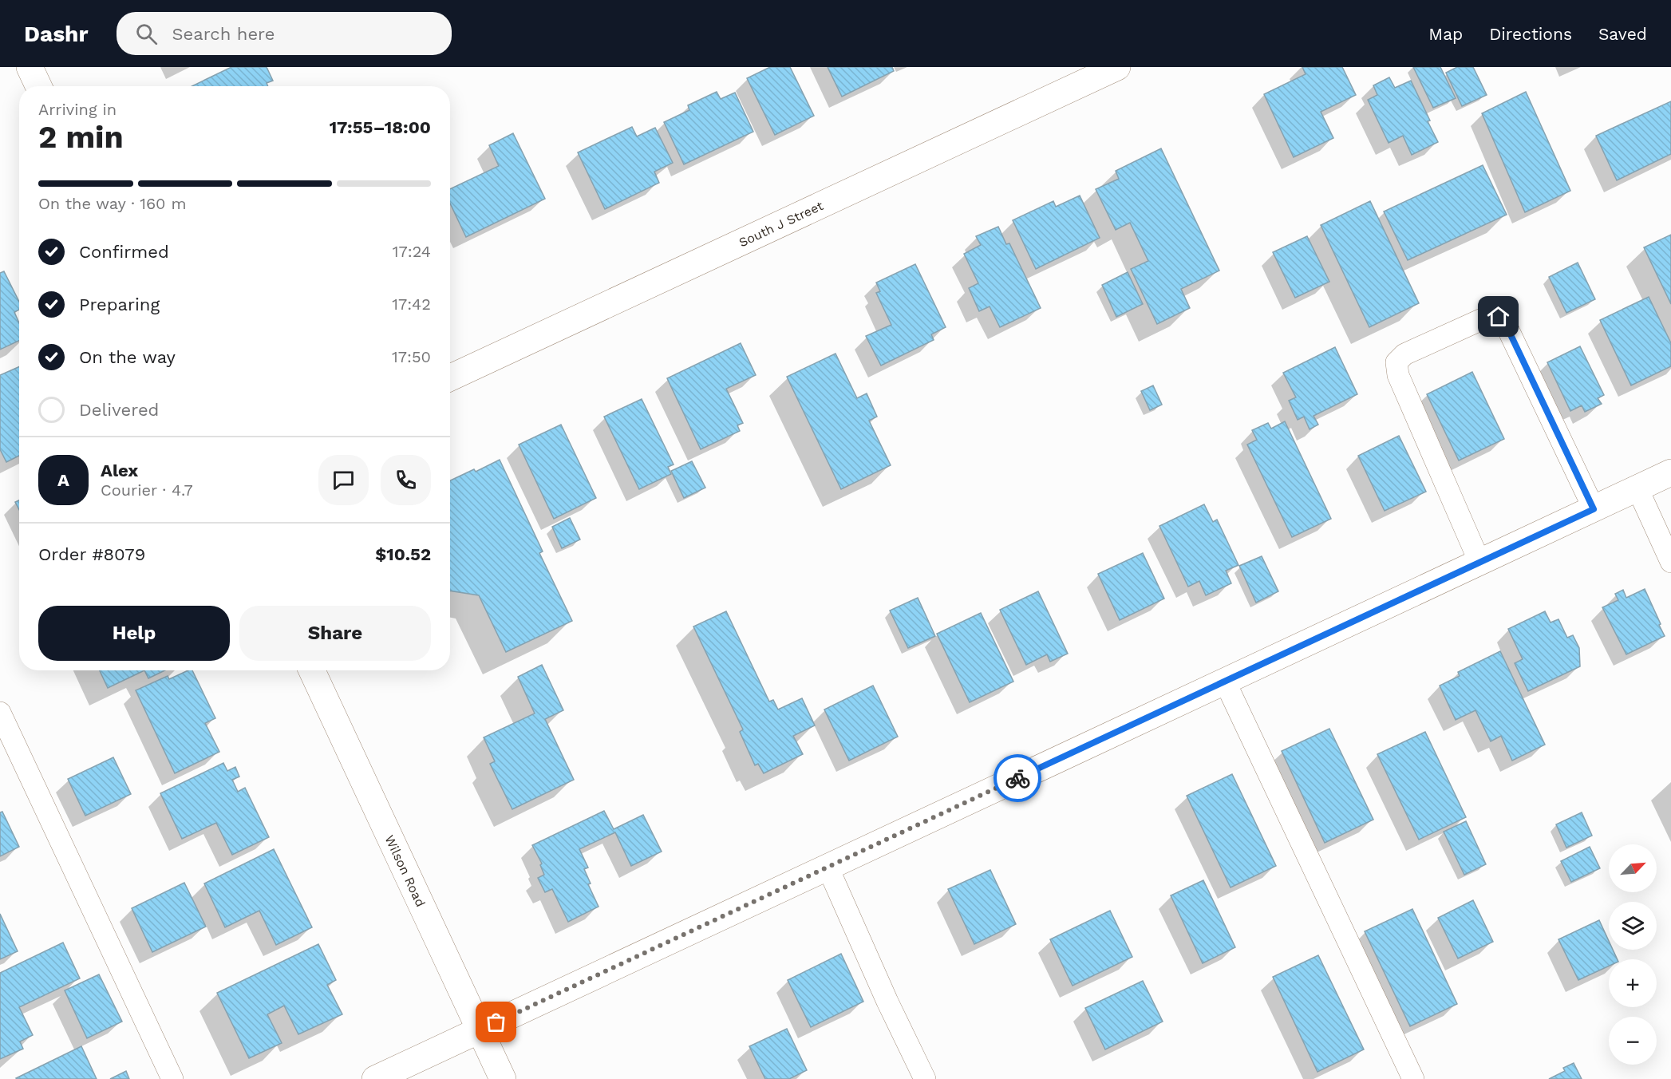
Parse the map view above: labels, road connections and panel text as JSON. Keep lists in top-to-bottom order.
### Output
{
  "streets": {
    "street": ["South J Street", "Wilson Road"]
  },
  "north": "top right",
  "page": {
    "header": "Dashr",
    "search": "Search here",
    "nav": ["Map", "Directions", "Saved"],
    "heading": ["2 min", "Arriving in", "17:55–18:00"],
    "panel": [
      "Alex",
      "Courier · 4.7",
      "Order #8079",
      "$10.52"
    ],
    "bar": "On the way · 160 m",
    "list": [
      ["Confirmed", "17:24"],
      ["Preparing", "17:42"],
      ["On the way", "17:50"],
      "Delivered"
    ],
    "round": "A",
    "buttons": ["Help", "Share"],
    "map_buttons": ["+", "−"]
  }
}
